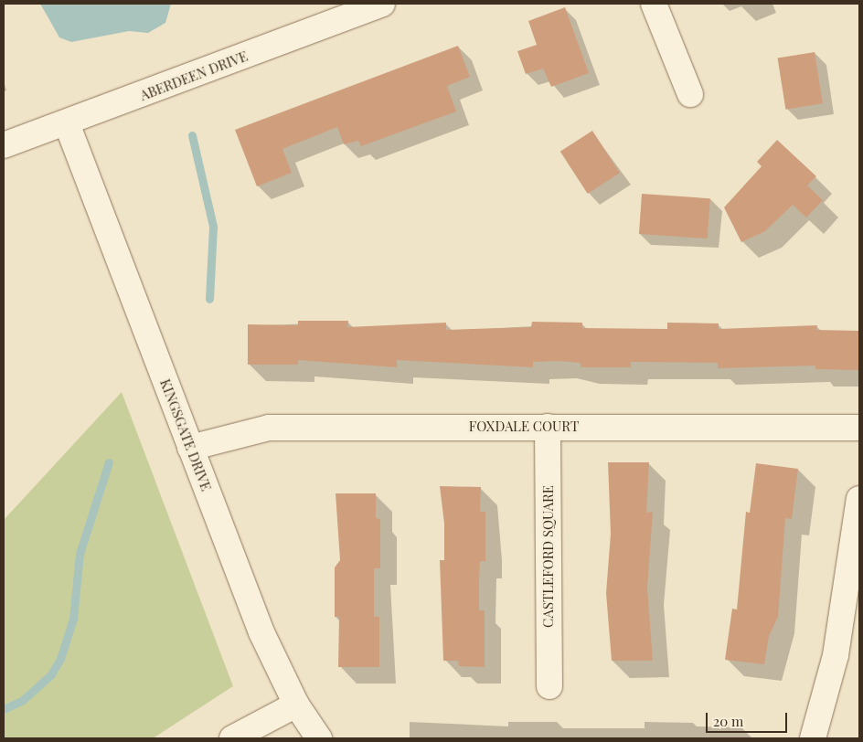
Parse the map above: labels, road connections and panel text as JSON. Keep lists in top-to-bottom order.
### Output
{
  "streets": {
    "street": [
      "ABERDEEN DRIVE",
      "FOXDALE COURT",
      "KINGSGATE DRIVE",
      "CASTLEFORD SQUARE"
    ]
  },
  "crossings": [
    ["ABERDEEN DRIVE", "KINGSGATE DRIVE"],
    ["FOXDALE COURT", "KINGSGATE DRIVE"],
    ["FOXDALE COURT", "CASTLEFORD SQUARE"]
  ],
  "scale_bar": "20 m"
}
